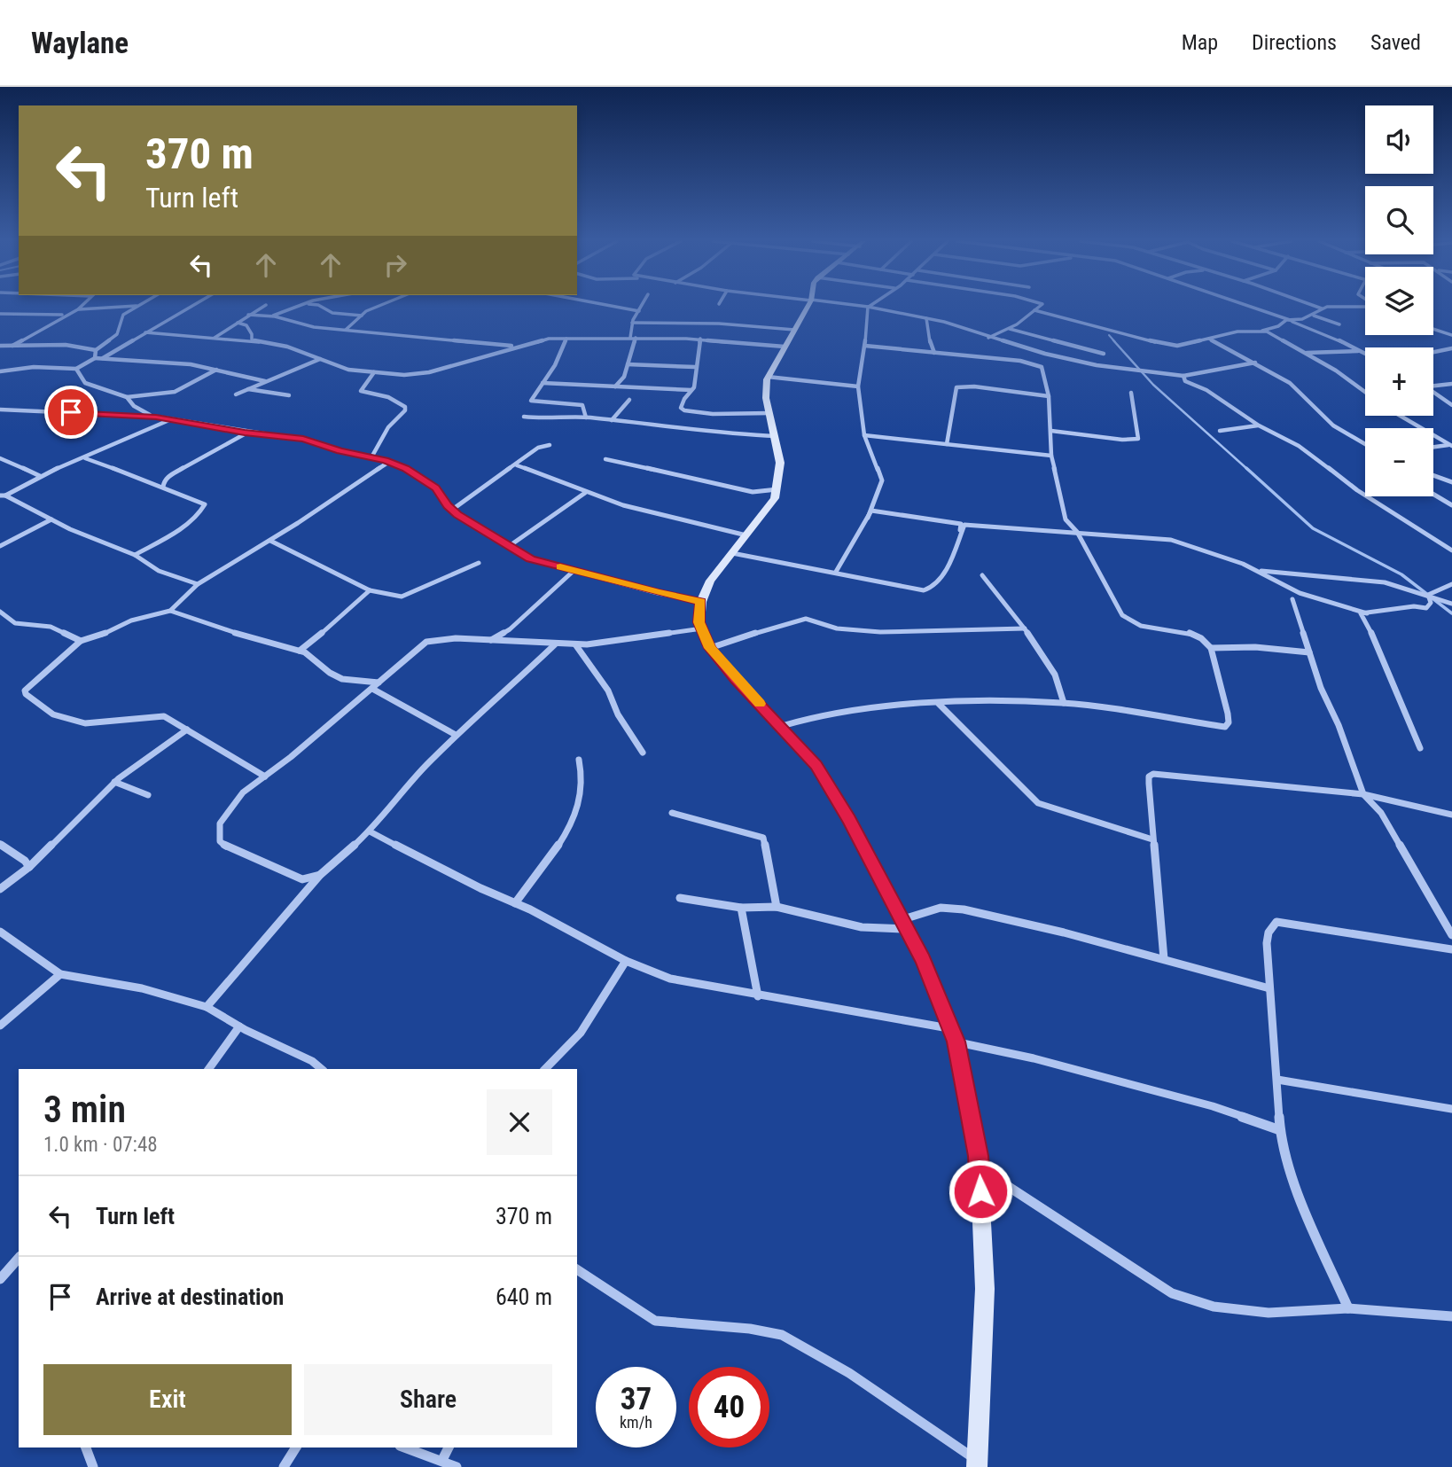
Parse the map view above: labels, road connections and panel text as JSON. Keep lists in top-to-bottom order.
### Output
{
  "page": {
    "header": "Waylane",
    "nav": ["Map", "Directions", "Saved"],
    "map_buttons": ["+", "−"],
    "turn": ["370 m", "Turn left"],
    "heading": ["3 min", "1.0 km · 07:48"],
    "list": [
      {
        "name": "Turn left",
        "value": "370 m"
      },
      {
        "name": "Arrive at destination",
        "value": "640 m"
      }
    ],
    "buttons": ["Exit", "Share"],
    "speed": "37 km/h",
    "limit": "40"
  }
}
